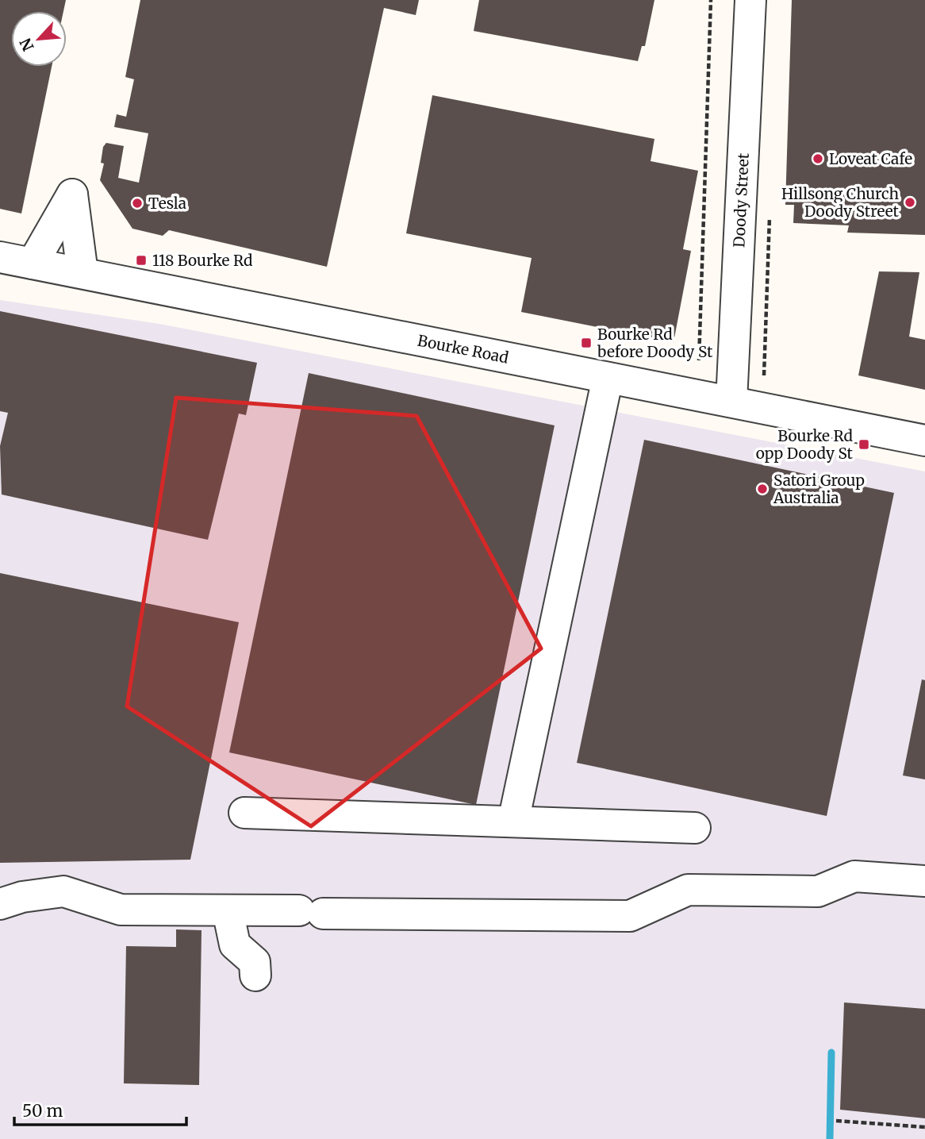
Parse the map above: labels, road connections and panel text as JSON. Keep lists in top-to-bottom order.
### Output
{
  "streets": {
    "street": ["Doody Street", "Bourke Road"]
  },
  "crossings": [
    ["Doody Street", "Bourke Road"]
  ],
  "places": {
    "other": [
      "Loveat Cafe",
      "Hillsong Church Doody Street",
      "Tesla",
      "Satori Group Australia"
    ],
    "transit": ["118 Bourke Rd", "Bourke Rd before Doody St", "Bourke Rd opp Doody St"]
  },
  "scale_bar": "50 m",
  "north": "bottom left"
}
